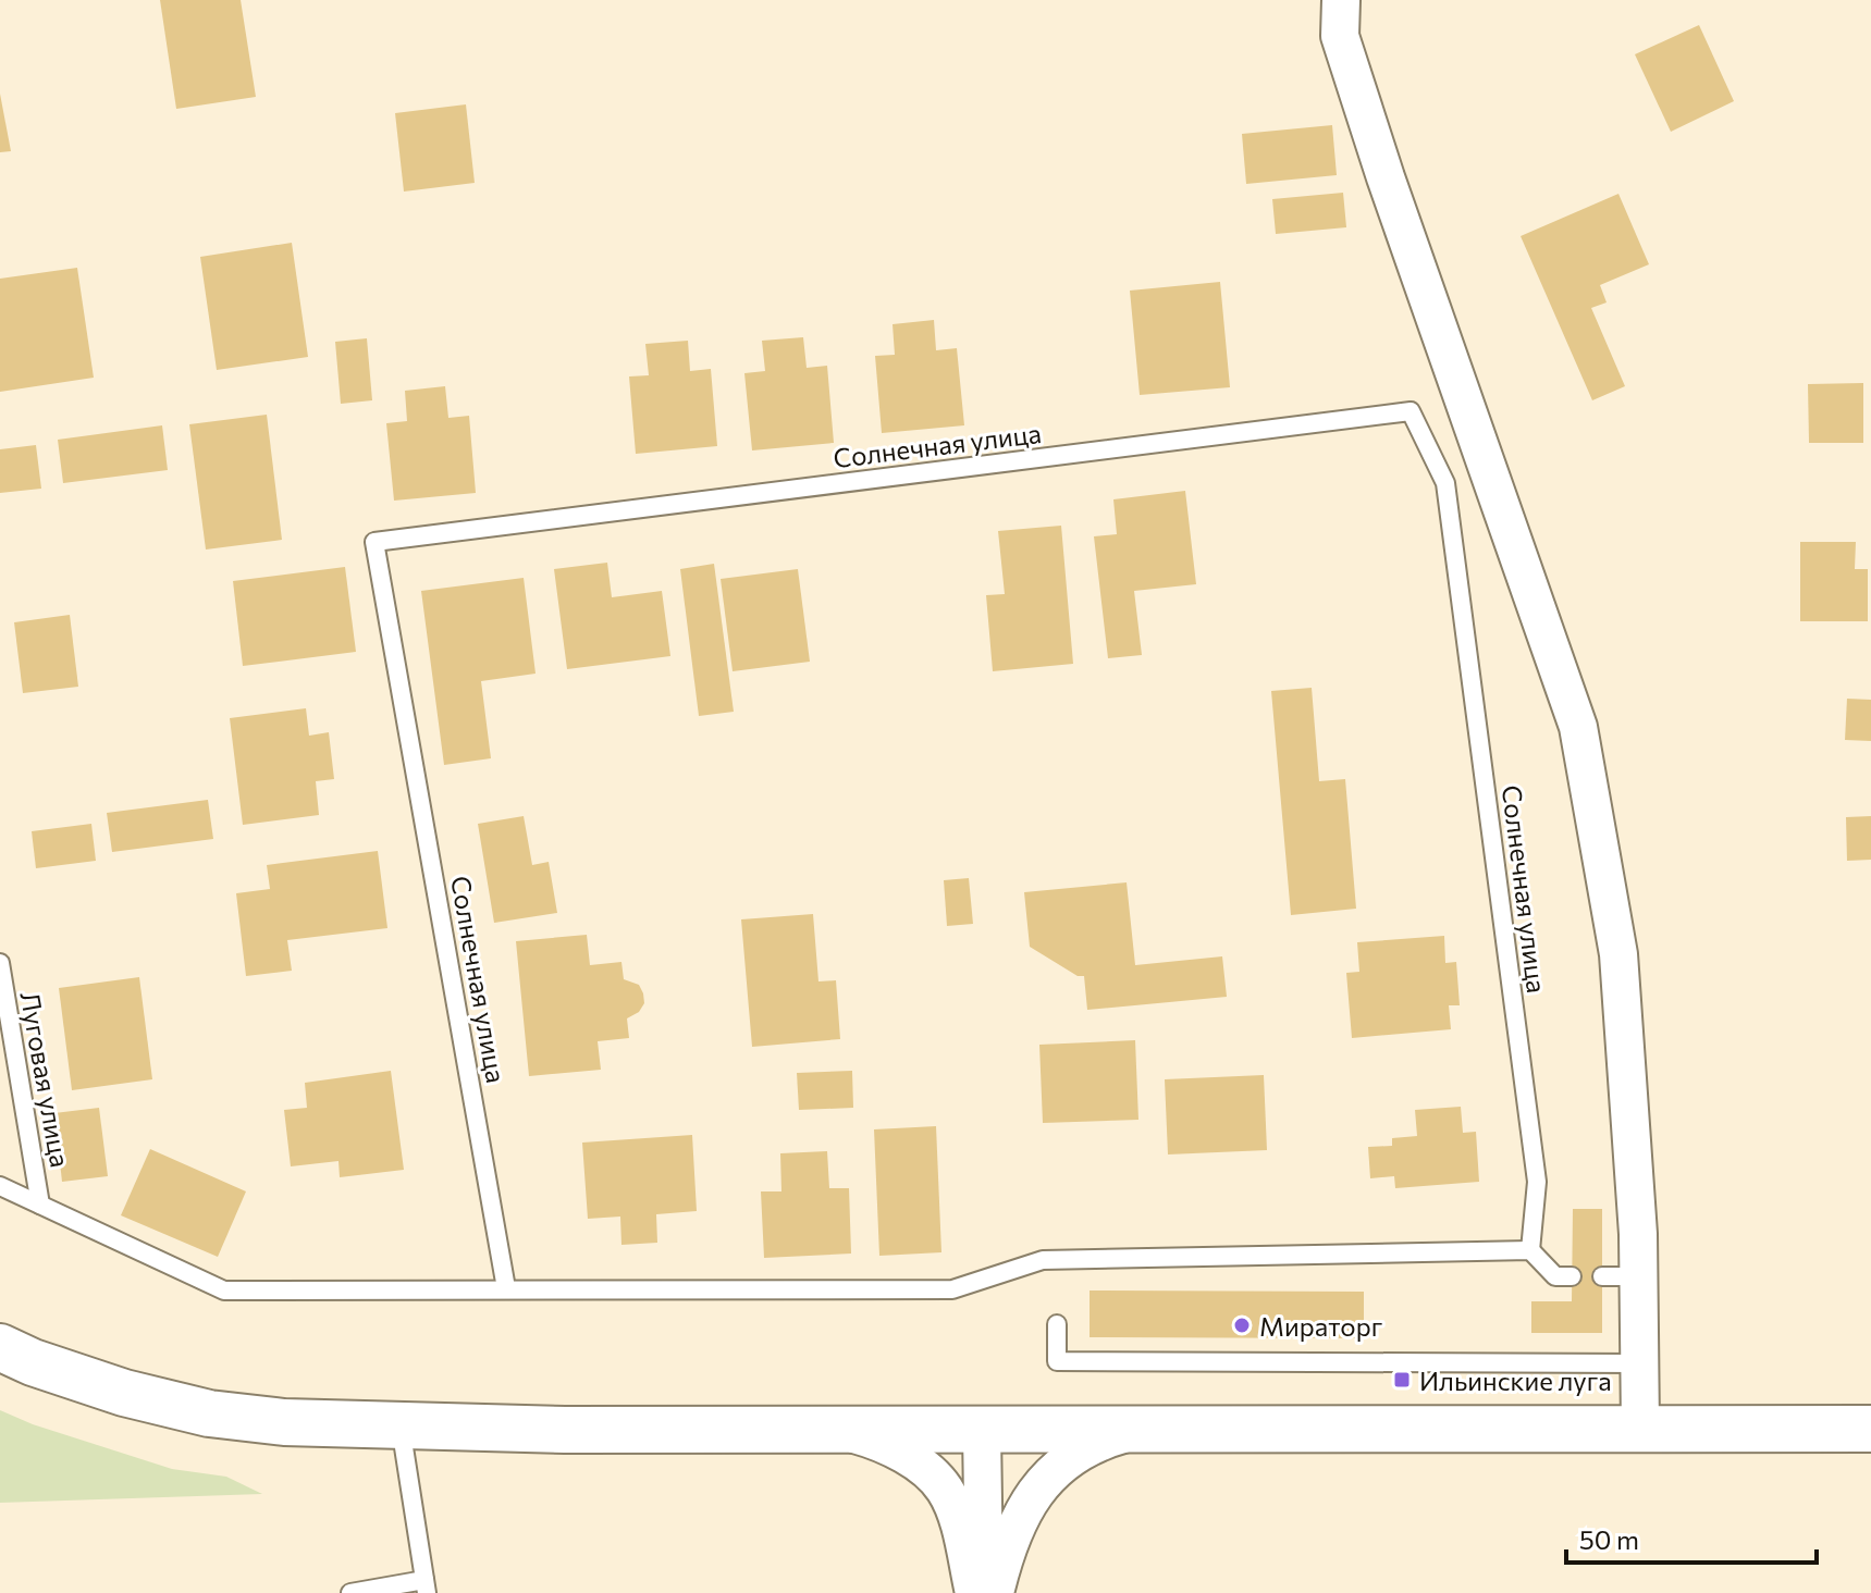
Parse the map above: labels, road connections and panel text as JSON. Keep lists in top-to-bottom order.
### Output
{
  "streets": {
    "lane": ["Солнечная улица", "Луговая улица"]
  },
  "places": {
    "other": ["Мираторг"],
    "transit": ["Ильинские луга"]
  },
  "scale_bar": "50 m"
}
